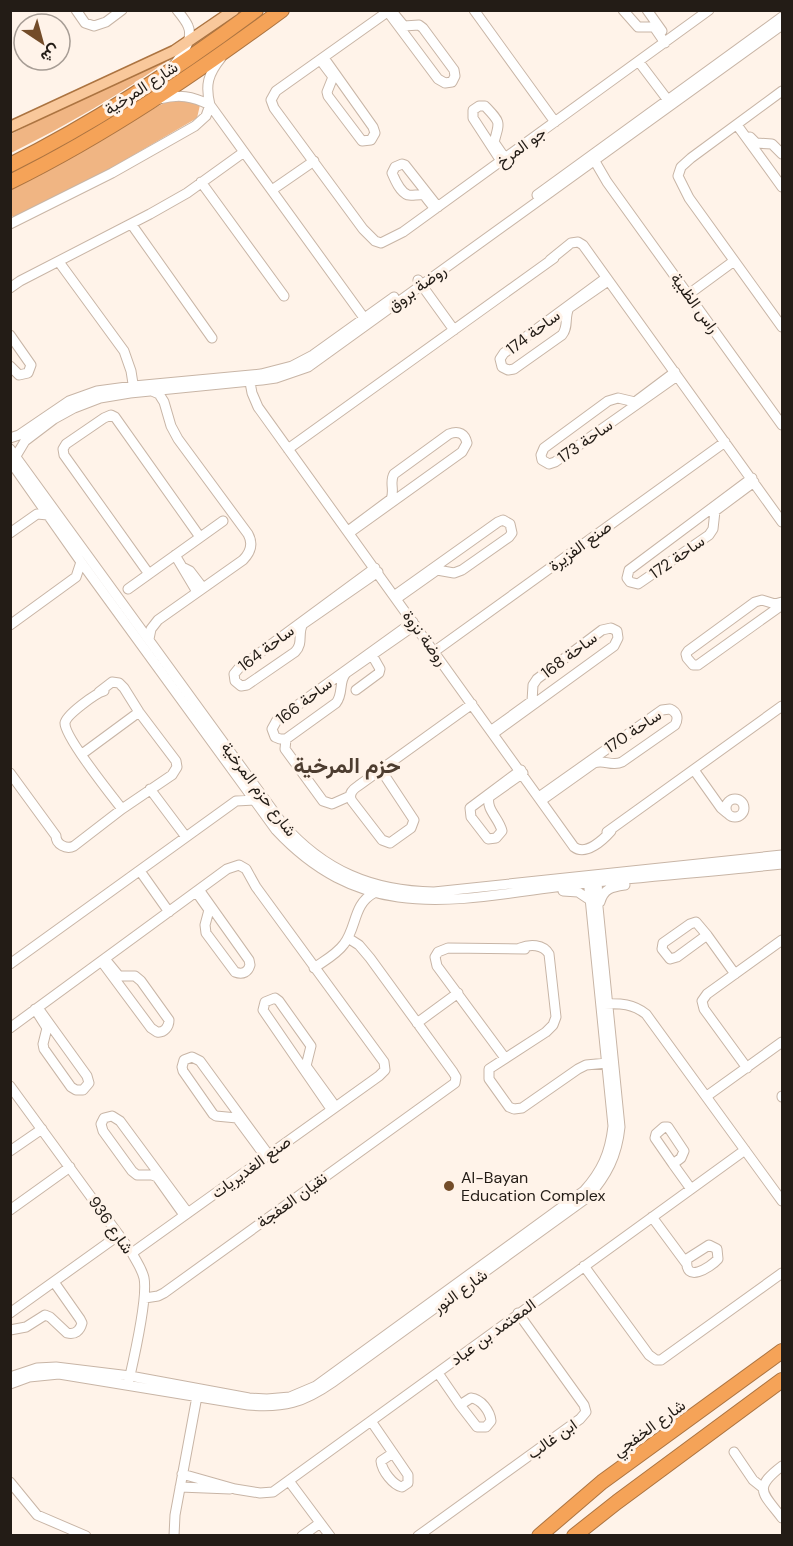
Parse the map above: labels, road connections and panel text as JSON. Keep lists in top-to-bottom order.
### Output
{
  "streets": {
    "highway": ["شارع المرخية", "شارع الخفجي"],
    "street": [
      "جو المرخ",
      "روضة بروق",
      "راس الظبية",
      "ساحة 174",
      "ساحة 173",
      "صنع الفزيرة",
      "ساحة 172",
      "روضة نزوة",
      "ساحة 164",
      "ساحة 168",
      "ساحة 166",
      "ساحة 170",
      "شارع حزم المرخية",
      "صنع الغديريات",
      "نقيان العفجة",
      "شارع 936",
      "شارع النور",
      "المعتمد بن عباد",
      "ابن غالب"
    ]
  },
  "crossings": [
    ["روضة بروق", "راس الظبية"],
    ["روضة بروق", "روضة نزوة"],
    ["صنع الفزيرة", "روضة نزوة"],
    ["روضة نزوة", "ساحة 164"],
    ["روضة نزوة", "ساحة 168"],
    ["روضة نزوة", "ساحة 166"],
    ["روضة نزوة", "ساحة 170"],
    ["شارع حزم المرخية", "شارع النور"],
    ["صنع الغديريات", "شارع 936"],
    ["نقيان العفجة", "شارع 936"],
    ["شارع 936", "شارع النور"],
    ["المعتمد بن عباد", "ابن غالب"]
  ],
  "districts": ["حزم المرخية"],
  "places": ["Al-Bayan Education Complex"],
  "north": "bottom right"
}
